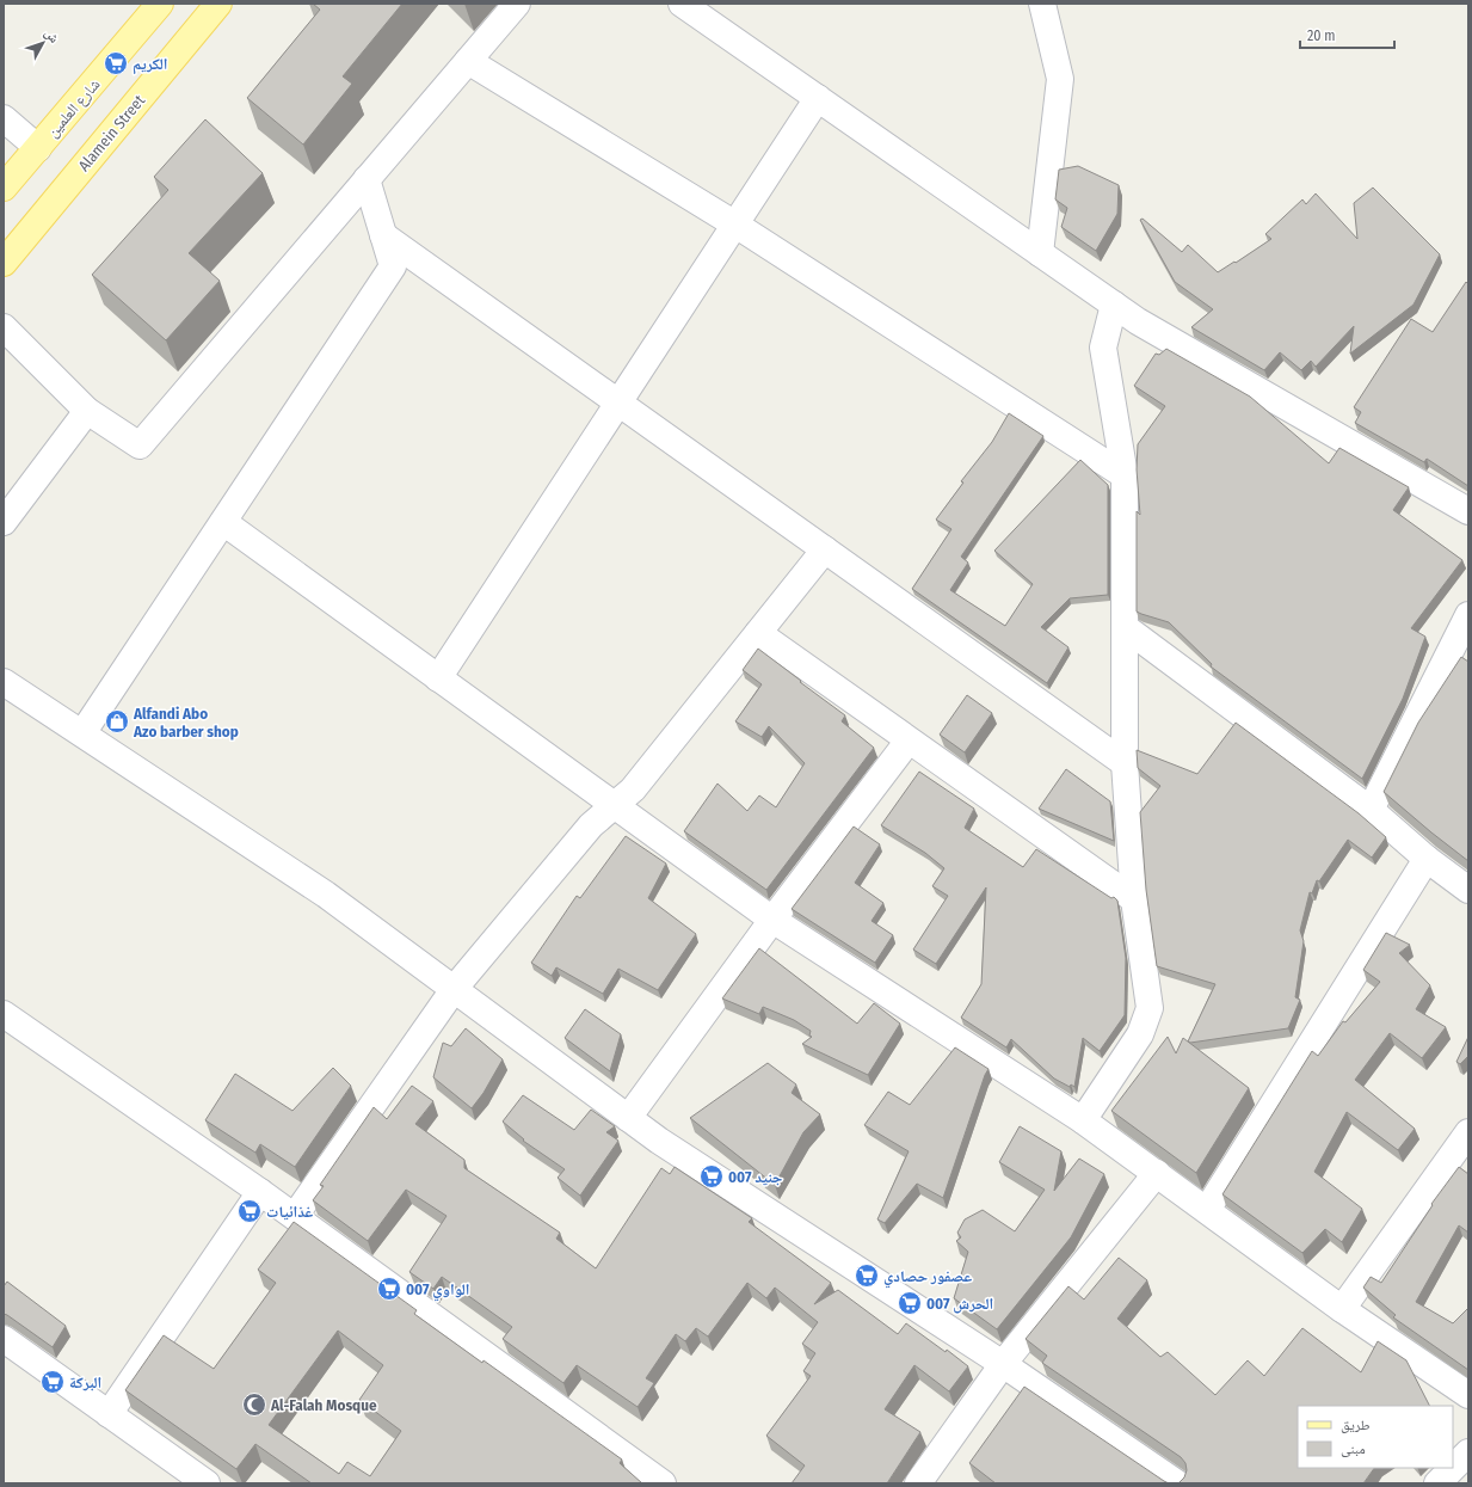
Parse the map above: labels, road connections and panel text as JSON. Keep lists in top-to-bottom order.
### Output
{
  "streets": {
    "main road": ["شارع العلمين", "Alamein Street"]
  },
  "places": {
    "supermarket": [
      "الكريم",
      "جنيد 007",
      "غذائيات",
      "عصفور حصادي",
      "الواوي 007",
      "الحرش 007",
      "البركة"
    ],
    "shop": ["Alfandi Abo Azo barber shop"],
    "mosque": ["Al-Falah Mosque"]
  },
  "legend": ["طريق", "مبنى"],
  "scale_bar": "20 m",
  "north": "top right"
}
